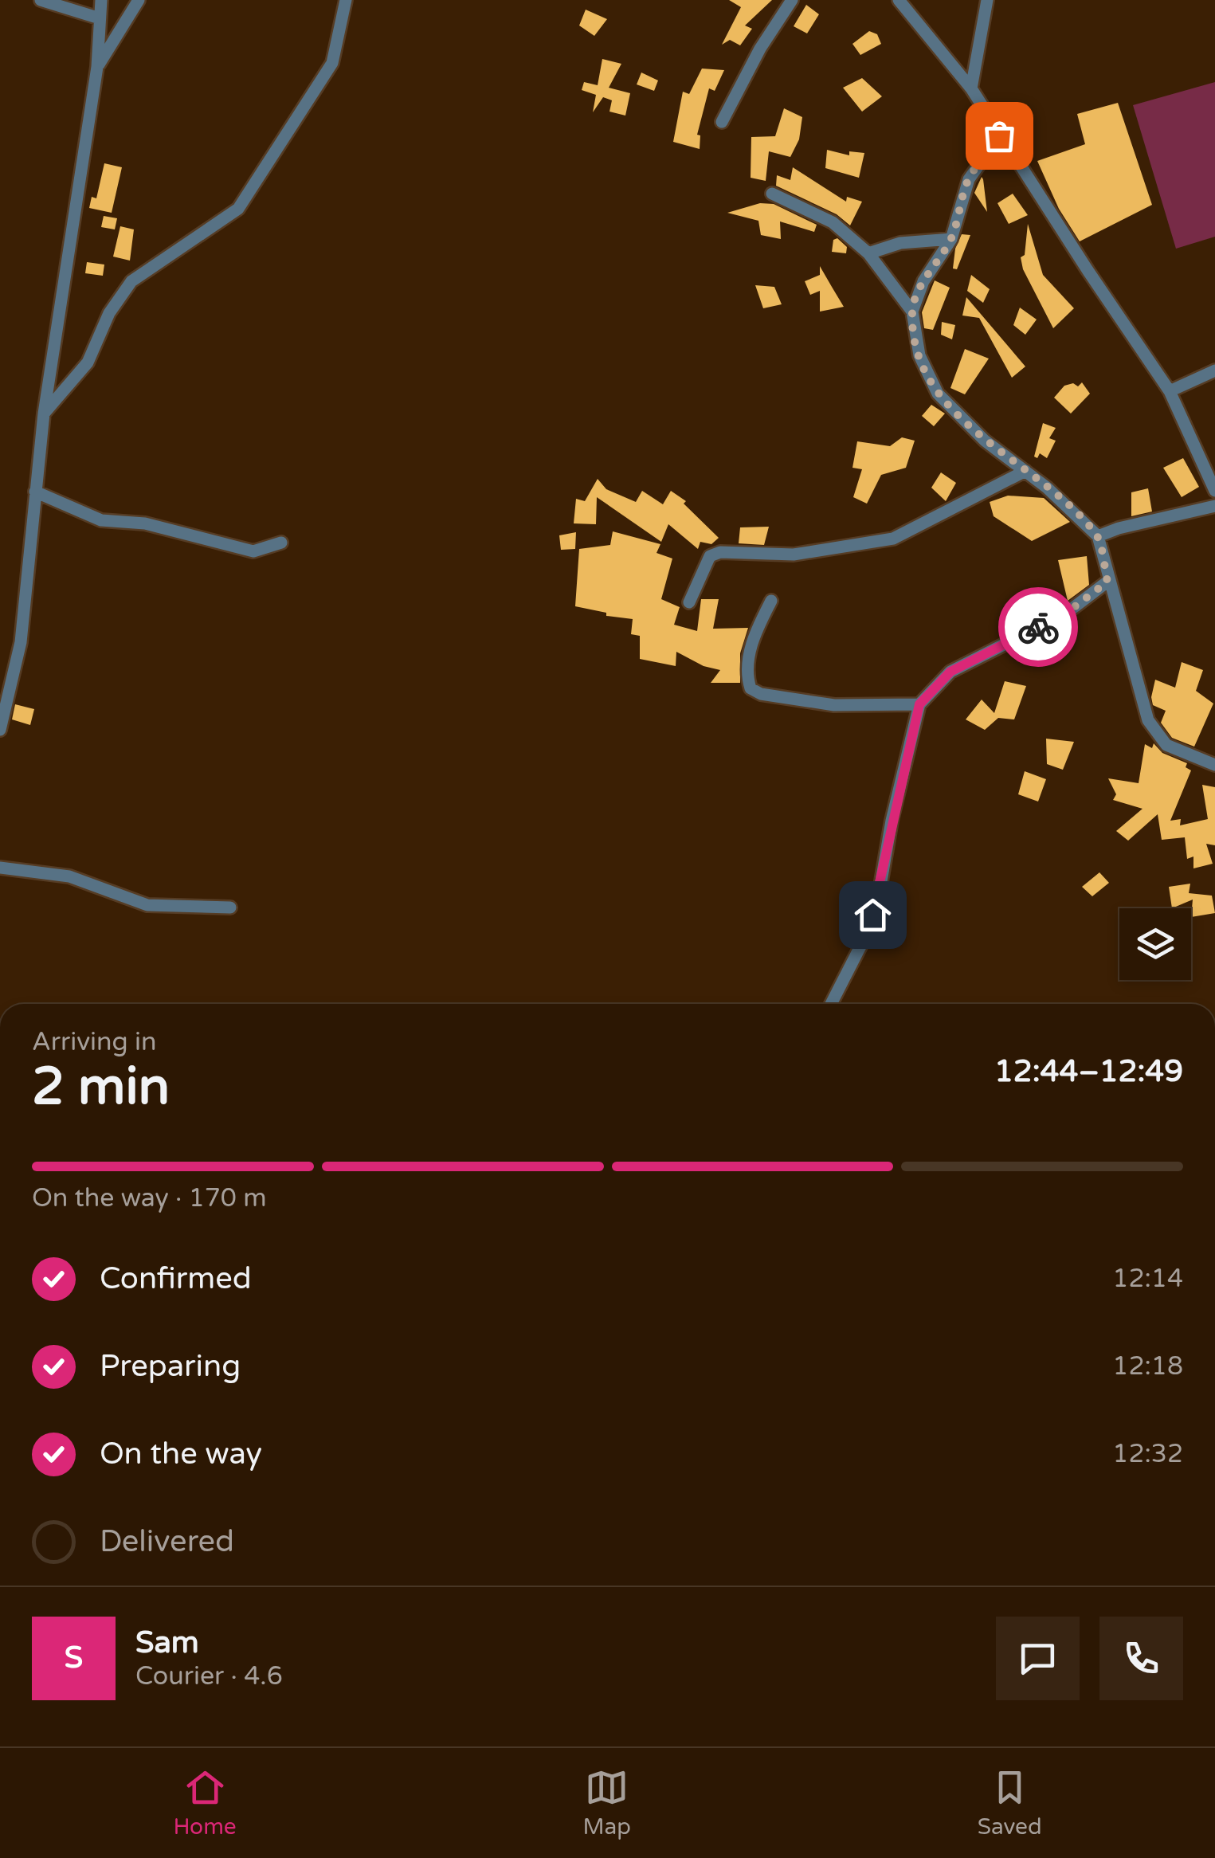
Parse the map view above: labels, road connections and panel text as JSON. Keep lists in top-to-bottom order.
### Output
{
  "page": {
    "heading": ["2 min", "Arriving in", "12:44–12:49"],
    "panel": ["Sam", "Courier · 4.6"],
    "bar": "On the way · 170 m",
    "list": [
      ["Confirmed", "12:14"],
      ["Preparing", "12:18"],
      ["On the way", "12:32"],
      "Delivered"
    ],
    "round": "S",
    "tabs": ["Home", "Map", "Saved"]
  }
}
